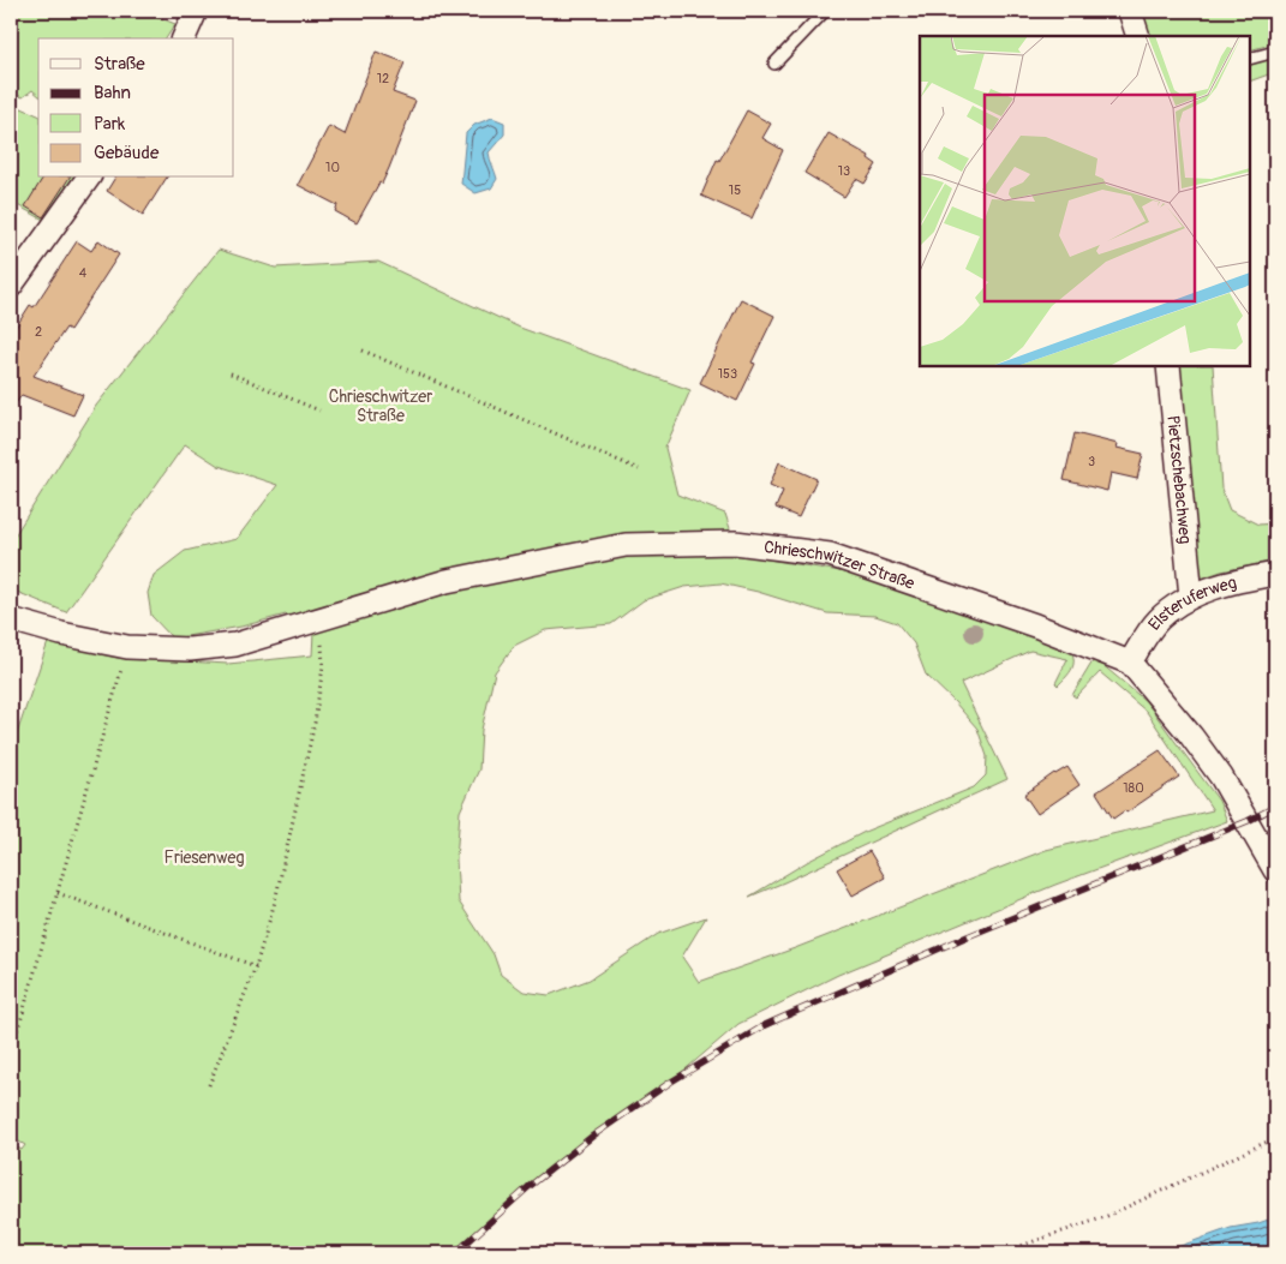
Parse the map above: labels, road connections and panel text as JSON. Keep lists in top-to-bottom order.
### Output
{
  "streets": {
    "street": ["Pietzschebachweg", "Chrieschwitzer Straße", "Elsteruferweg"]
  },
  "crossings": [
    ["Pietzschebachweg", "Elsteruferweg"],
    ["Chrieschwitzer Straße", "Elsteruferweg"]
  ],
  "parks": ["Chrieschwitzer Straße", "Friesenweg"],
  "house_numbers": [
    "12",
    "10",
    "13",
    "15",
    "4",
    "2",
    "153",
    "3",
    "180"
  ],
  "legend": [
    "Straße",
    "Bahn",
    "Park",
    "Gebäude"
  ]
}
